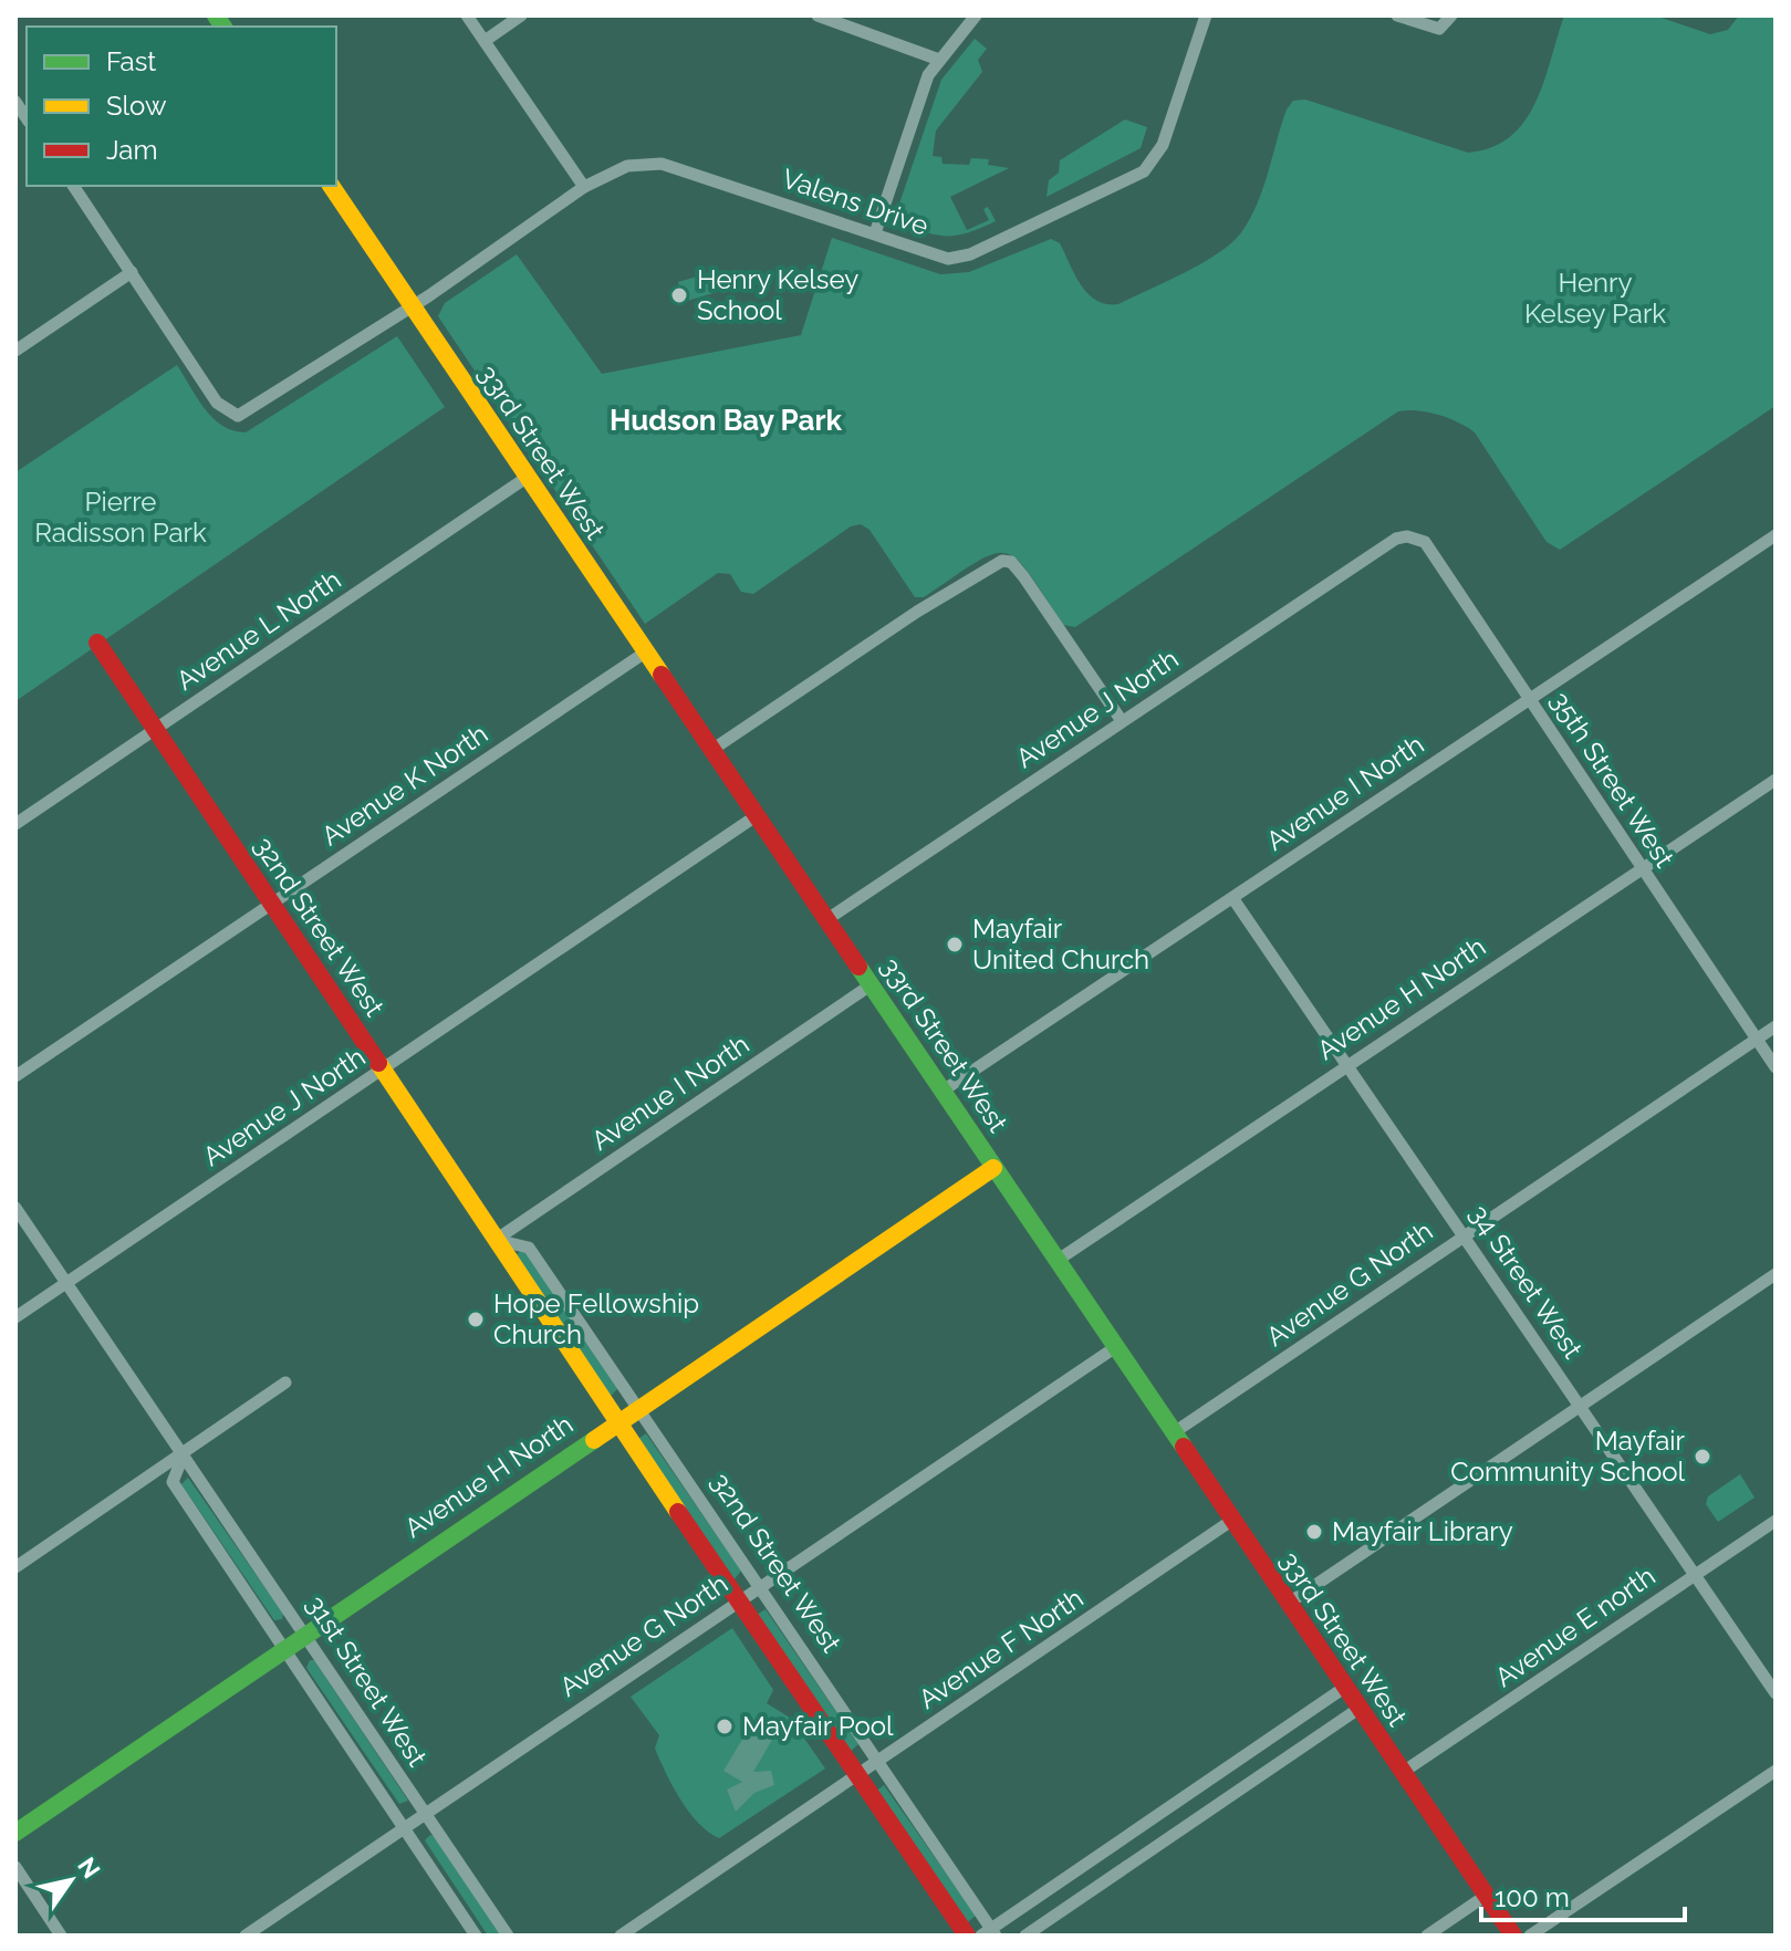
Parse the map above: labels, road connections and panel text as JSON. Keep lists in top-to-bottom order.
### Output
{
  "streets": {
    "street": [
      "Valens Drive",
      "33rd Street West",
      "Avenue L North",
      "Avenue J North",
      "35th Street West",
      "Avenue K North",
      "Avenue I North",
      "32nd Street West",
      "Avenue H North",
      "34 Street West",
      "Avenue G North",
      "Avenue E north",
      "Avenue F North",
      "31st Street West"
    ]
  },
  "crossings": [
    ["Valens Drive", "33rd Street West"],
    ["33rd Street West", "Avenue L North"],
    ["33rd Street West", "Avenue J North"],
    ["33rd Street West", "Avenue K North"],
    ["33rd Street West", "Avenue I North"],
    ["33rd Street West", "Avenue H North"],
    ["33rd Street West", "Avenue G North"],
    ["33rd Street West", "Avenue E north"],
    ["33rd Street West", "Avenue F North"],
    ["Avenue L North", "32nd Street West"],
    ["Avenue J North", "35th Street West"],
    ["Avenue J North", "32nd Street West"],
    ["Avenue J North", "31st Street West"],
    ["35th Street West", "Avenue I North"],
    ["35th Street West", "Avenue H North"],
    ["35th Street West", "Avenue G North"],
    ["Avenue K North", "32nd Street West"],
    ["Avenue I North", "32nd Street West"],
    ["Avenue I North", "34 Street West"],
    ["32nd Street West", "Avenue H North"],
    ["32nd Street West", "Avenue G North"],
    ["32nd Street West", "Avenue F North"],
    ["Avenue H North", "34 Street West"],
    ["Avenue H North", "31st Street West"],
    ["34 Street West", "Avenue G North"],
    ["34 Street West", "Avenue E north"],
    ["Avenue G North", "31st Street West"]
  ],
  "districts": ["Hudson Bay Park"],
  "parks": ["Henry Kelsey Park", "Pierre Radisson Park"],
  "places": [
    "Henry Kelsey School",
    "Mayfair United Church",
    "Hope Fellowship Church",
    "Mayfair Community School",
    "Mayfair Library",
    "Mayfair Pool"
  ],
  "legend": ["Fast", "Slow", "Jam"],
  "scale_bar": "100 m",
  "north": "top right"
}
